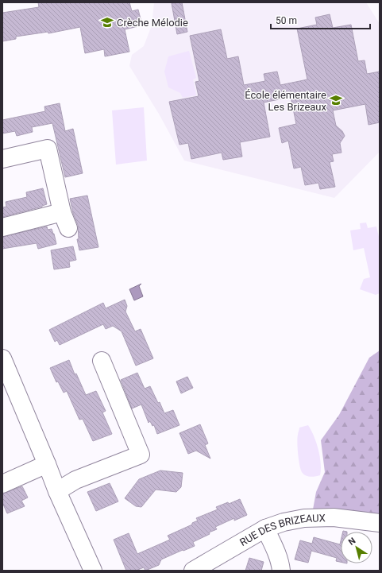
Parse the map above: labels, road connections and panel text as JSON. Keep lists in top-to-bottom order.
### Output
{
  "streets": {
    "street": ["RUE DES BRIZEAUX"]
  },
  "places": {
    "school or university": ["Crèche Mélodie", "École élémentaire Les Brizeaux"]
  },
  "scale_bar": "50 m",
  "north": "top left"
}
